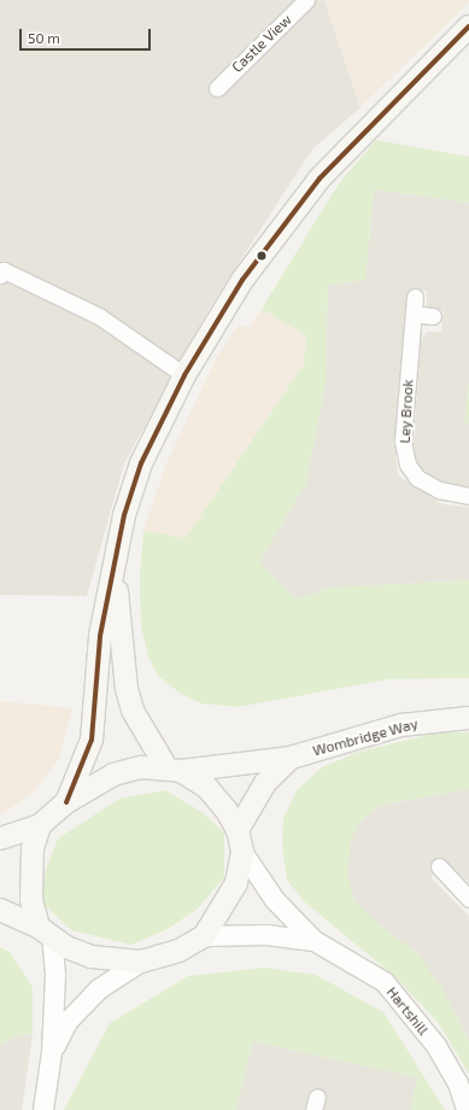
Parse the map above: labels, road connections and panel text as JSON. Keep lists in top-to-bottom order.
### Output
{
  "streets": {
    "main road": ["Wombridge Way"],
    "street": ["Castle View", "Ley Brook", "Hartshill"]
  },
  "scale_bar": "50 m"
}
